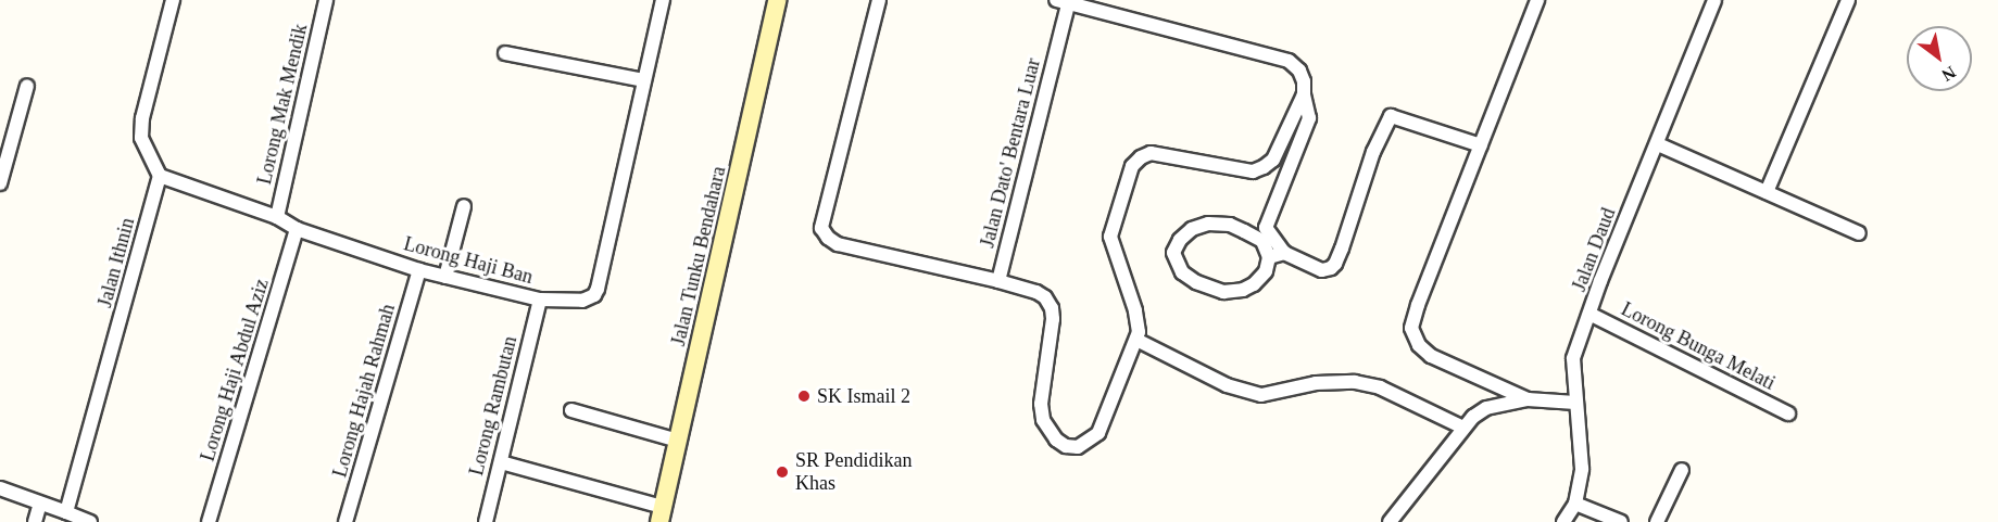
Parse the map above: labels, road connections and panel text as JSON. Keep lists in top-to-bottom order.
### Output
{
  "streets": {
    "street": [
      "Lorong Mak Mendik",
      "Jalan Dato' Bentara Luar",
      "Jalan Daud",
      "Jalan Tunku Bendahara",
      "Lorong Haji Ban",
      "Jalan Ithnin",
      "Lorong Bunga Melati",
      "Lorong Haji Abdul Aziz",
      "Lorong Hajah Rahmah",
      "Lorong Rambutan"
    ]
  },
  "crossings": [
    ["Lorong Mak Mendik", "Lorong Haji Ban"],
    ["Jalan Daud", "Lorong Bunga Melati"],
    ["Lorong Haji Ban", "Jalan Ithnin"],
    ["Lorong Haji Ban", "Lorong Haji Abdul Aziz"],
    ["Lorong Haji Ban", "Lorong Hajah Rahmah"],
    ["Lorong Haji Ban", "Lorong Rambutan"]
  ],
  "places": ["SK Ismail 2", "SR Pendidikan Khas"],
  "north": "bottom right"
}
